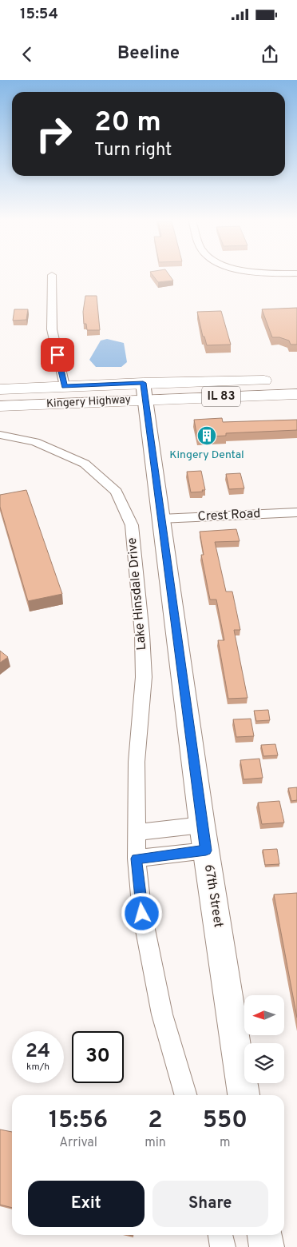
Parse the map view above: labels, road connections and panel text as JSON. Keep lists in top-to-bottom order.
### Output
{
  "streets": {
    "highway": ["IL 83", "Kingery Highway"],
    "street": ["Crest Road", "Lake Hinsdale Drive", "67th Street"]
  },
  "crossings": [
    ["Kingery Highway", "67th Street"],
    ["Crest Road", "67th Street"]
  ],
  "places": {
    "building": ["Kingery Dental"]
  },
  "north": "left",
  "page": {
    "status": "15:54",
    "header": "Beeline",
    "turn": ["20 m", "Turn right"],
    "speed": "24 km/h",
    "limit": "30",
    "eta": [
      "15:56",
      "Arrival",
      "2",
      "min",
      "550",
      "m"
    ],
    "buttons": ["Exit", "Share"]
  }
}
